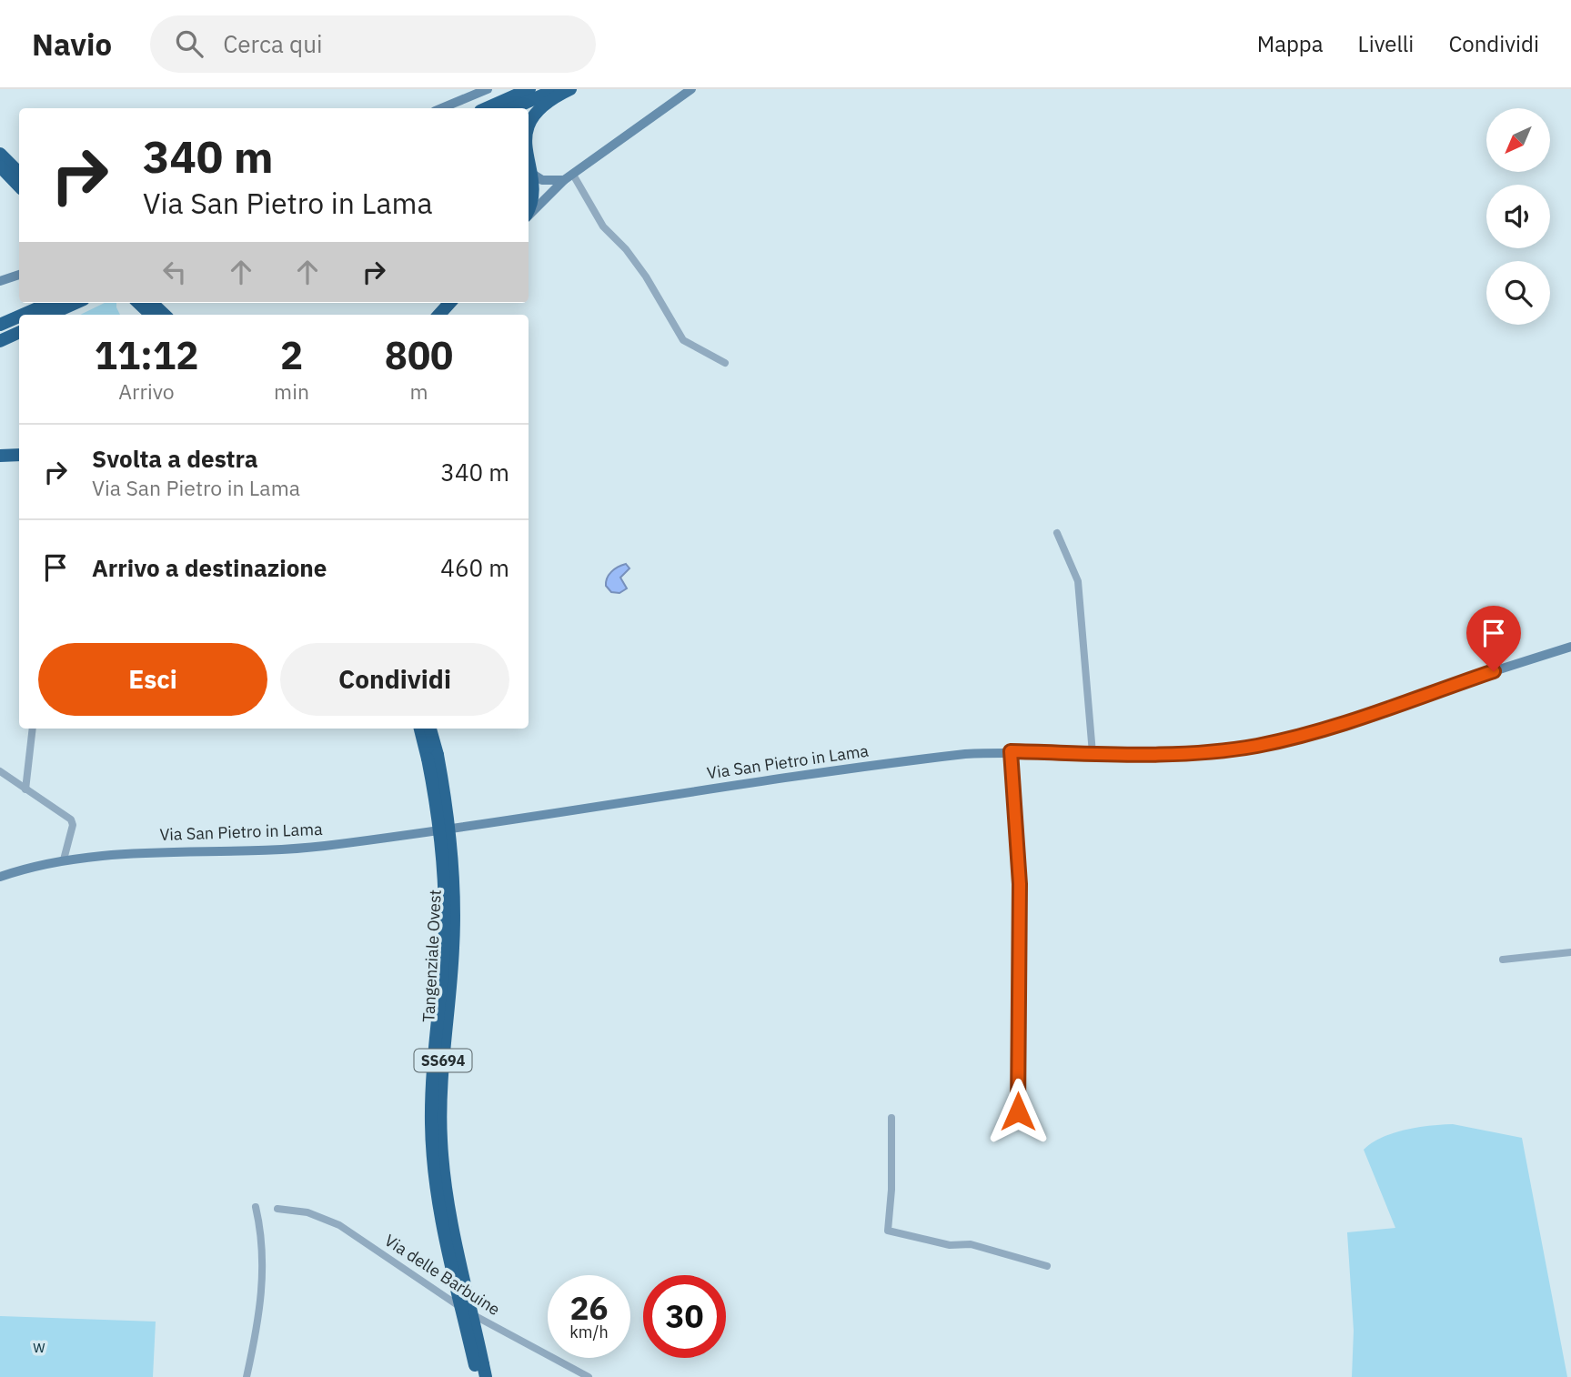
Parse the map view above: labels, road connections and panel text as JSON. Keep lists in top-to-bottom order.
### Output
{
  "streets": {
    "highway": ["Tangenziale Ovest", "SS694"],
    "main road": ["Via San Pietro in Lama"],
    "street": ["Via delle Barbuine"]
  },
  "parks": ["w"],
  "north": "bottom left",
  "page": {
    "header": "Navio",
    "search": "Cerca qui",
    "nav": ["Mappa", "Livelli", "Condividi"],
    "turn": ["340 m", "Via San Pietro in Lama"],
    "eta": [
      "11:12",
      "Arrivo",
      "2",
      "min",
      "800",
      "m"
    ],
    "list": [
      {
        "name": "Svolta a destra",
        "note": "Via San Pietro in Lama",
        "value": "340 m"
      },
      {
        "name": "Arrivo a destinazione",
        "value": "460 m"
      }
    ],
    "buttons": ["Esci", "Condividi"],
    "speed": "26 km/h",
    "limit": "30"
  }
}
